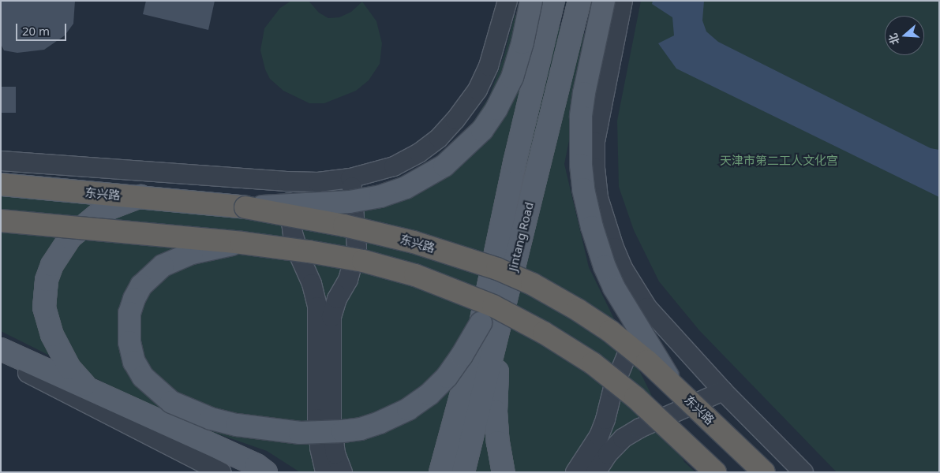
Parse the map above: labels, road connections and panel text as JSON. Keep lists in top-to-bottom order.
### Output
{
  "streets": {
    "highway": ["东兴路"],
    "main road": ["Jintang Road"]
  },
  "parks": ["天津市第二工人文化宫"],
  "scale_bar": "20 m",
  "north": "left"
}
